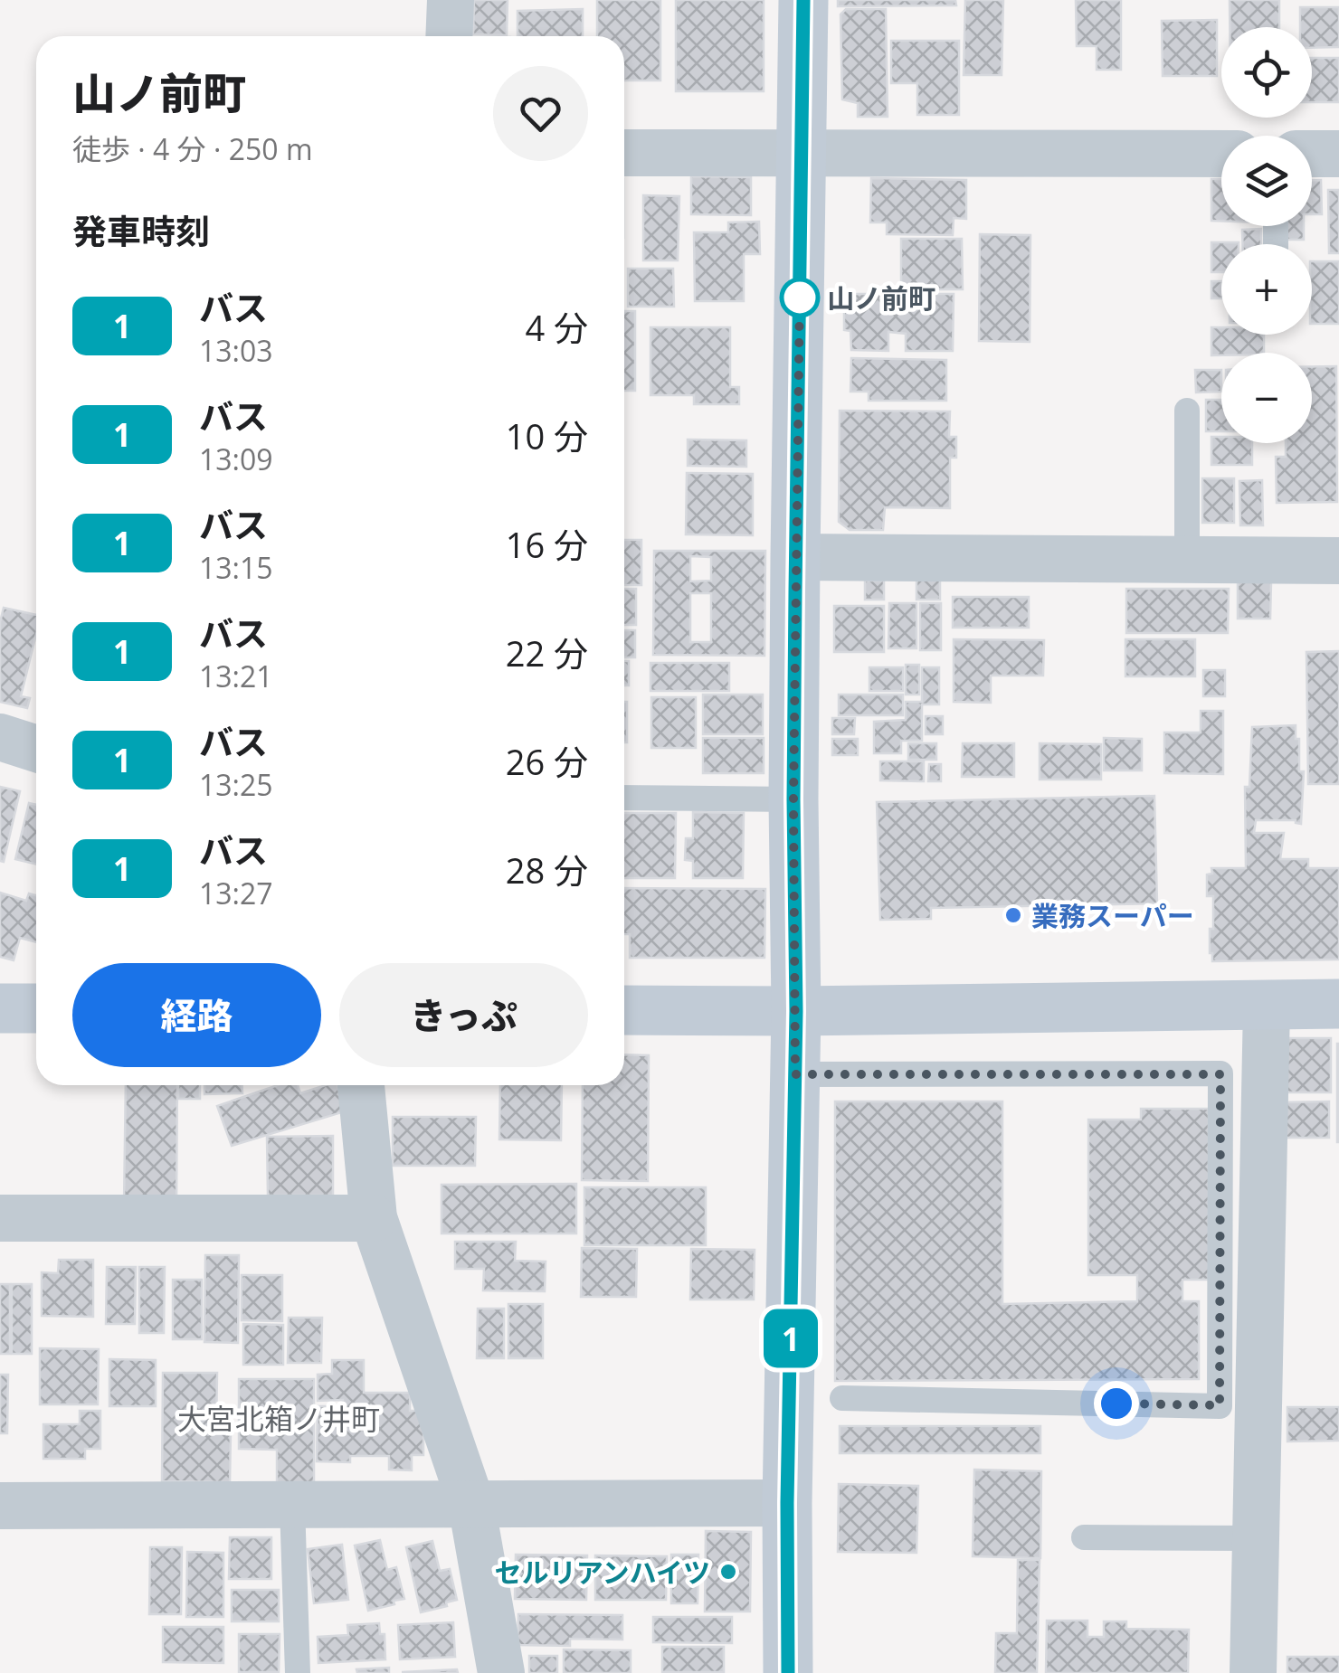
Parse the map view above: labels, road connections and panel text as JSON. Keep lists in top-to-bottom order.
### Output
{
  "districts": ["大宮北箱ノ井町"],
  "places": ["山ノ前町", "業務スーパー", "セルリアンハイツ"],
  "lines": ["bus line 1"],
  "page": {
    "on_map": "1",
    "map_buttons": ["+", "−"],
    "heading": [
      ["山ノ前町", "徒歩 · 4 分 · 250 m"],
      "発車時刻"
    ],
    "list": [
      {
        "mark": "1",
        "name": "バス",
        "note": "13:03",
        "value": "4 分"
      },
      {
        "mark": "1",
        "name": "バス",
        "note": "13:09",
        "value": "10 分"
      },
      {
        "mark": "1",
        "name": "バス",
        "note": "13:15",
        "value": "16 分"
      },
      {
        "mark": "1",
        "name": "バス",
        "note": "13:21",
        "value": "22 分"
      },
      {
        "mark": "1",
        "name": "バス",
        "note": "13:25",
        "value": "26 分"
      },
      {
        "mark": "1",
        "name": "バス",
        "note": "13:27",
        "value": "28 分"
      }
    ],
    "buttons": ["経路", "きっぷ"]
  }
}
